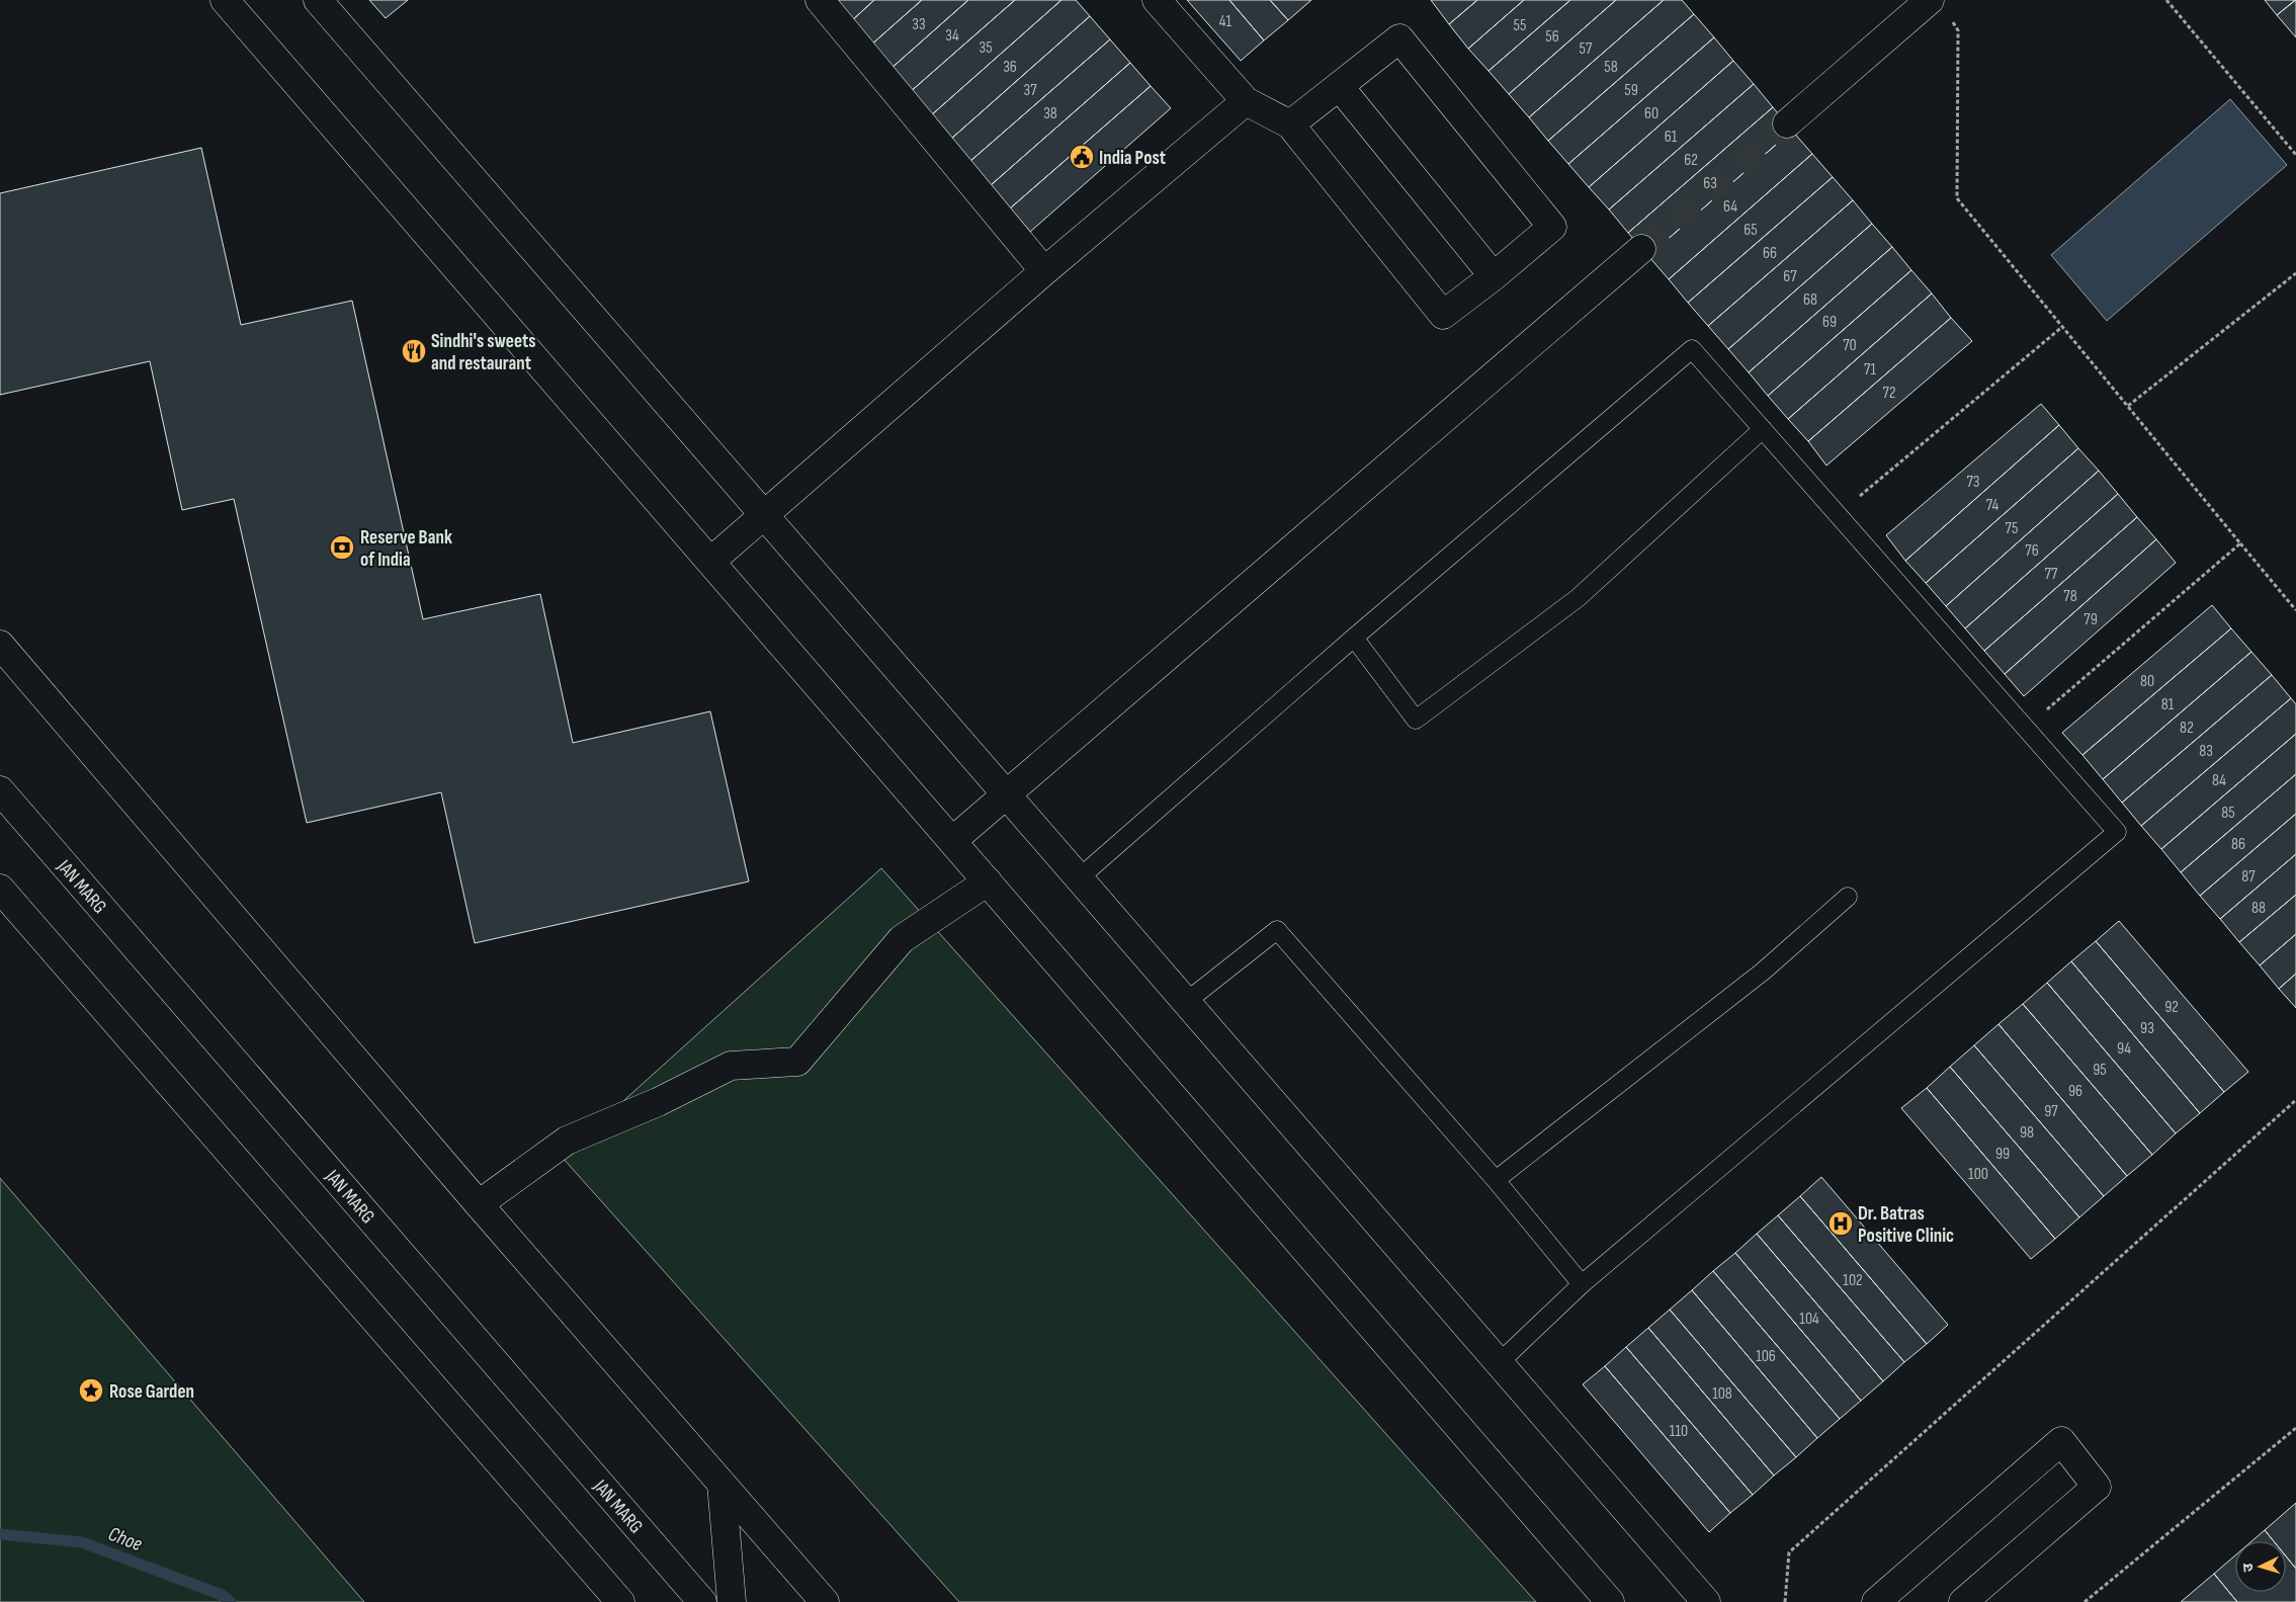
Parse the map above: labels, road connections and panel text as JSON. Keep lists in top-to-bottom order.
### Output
{
  "streets": {
    "street": ["JAN MARG"]
  },
  "water": ["Choe"],
  "places": {
    "public building": ["India Post"],
    "restaurant": ["Sindhi's sweets and restaurant"],
    "bank": ["Reserve Bank of India"],
    "hospital": ["Dr. Batras Positive Clinic"],
    "place": ["Rose Garden"]
  },
  "house_numbers": [
    "41",
    "33",
    "55",
    "34",
    "56",
    "35",
    "57",
    "36",
    "58",
    "37",
    "59",
    "38",
    "60",
    "61",
    "62",
    "63",
    "64",
    "65",
    "66",
    "67",
    "68",
    "69",
    "70",
    "71",
    "72",
    "73",
    "74",
    "75",
    "76",
    "77",
    "78",
    "79",
    "80",
    "81",
    "82",
    "83",
    "84",
    "85",
    "86",
    "87",
    "88",
    "92",
    "93",
    "94",
    "95",
    "96",
    "97",
    "98",
    "99",
    "100",
    "102",
    "104",
    "106",
    "108",
    "110"
  ],
  "north": "left"
}
